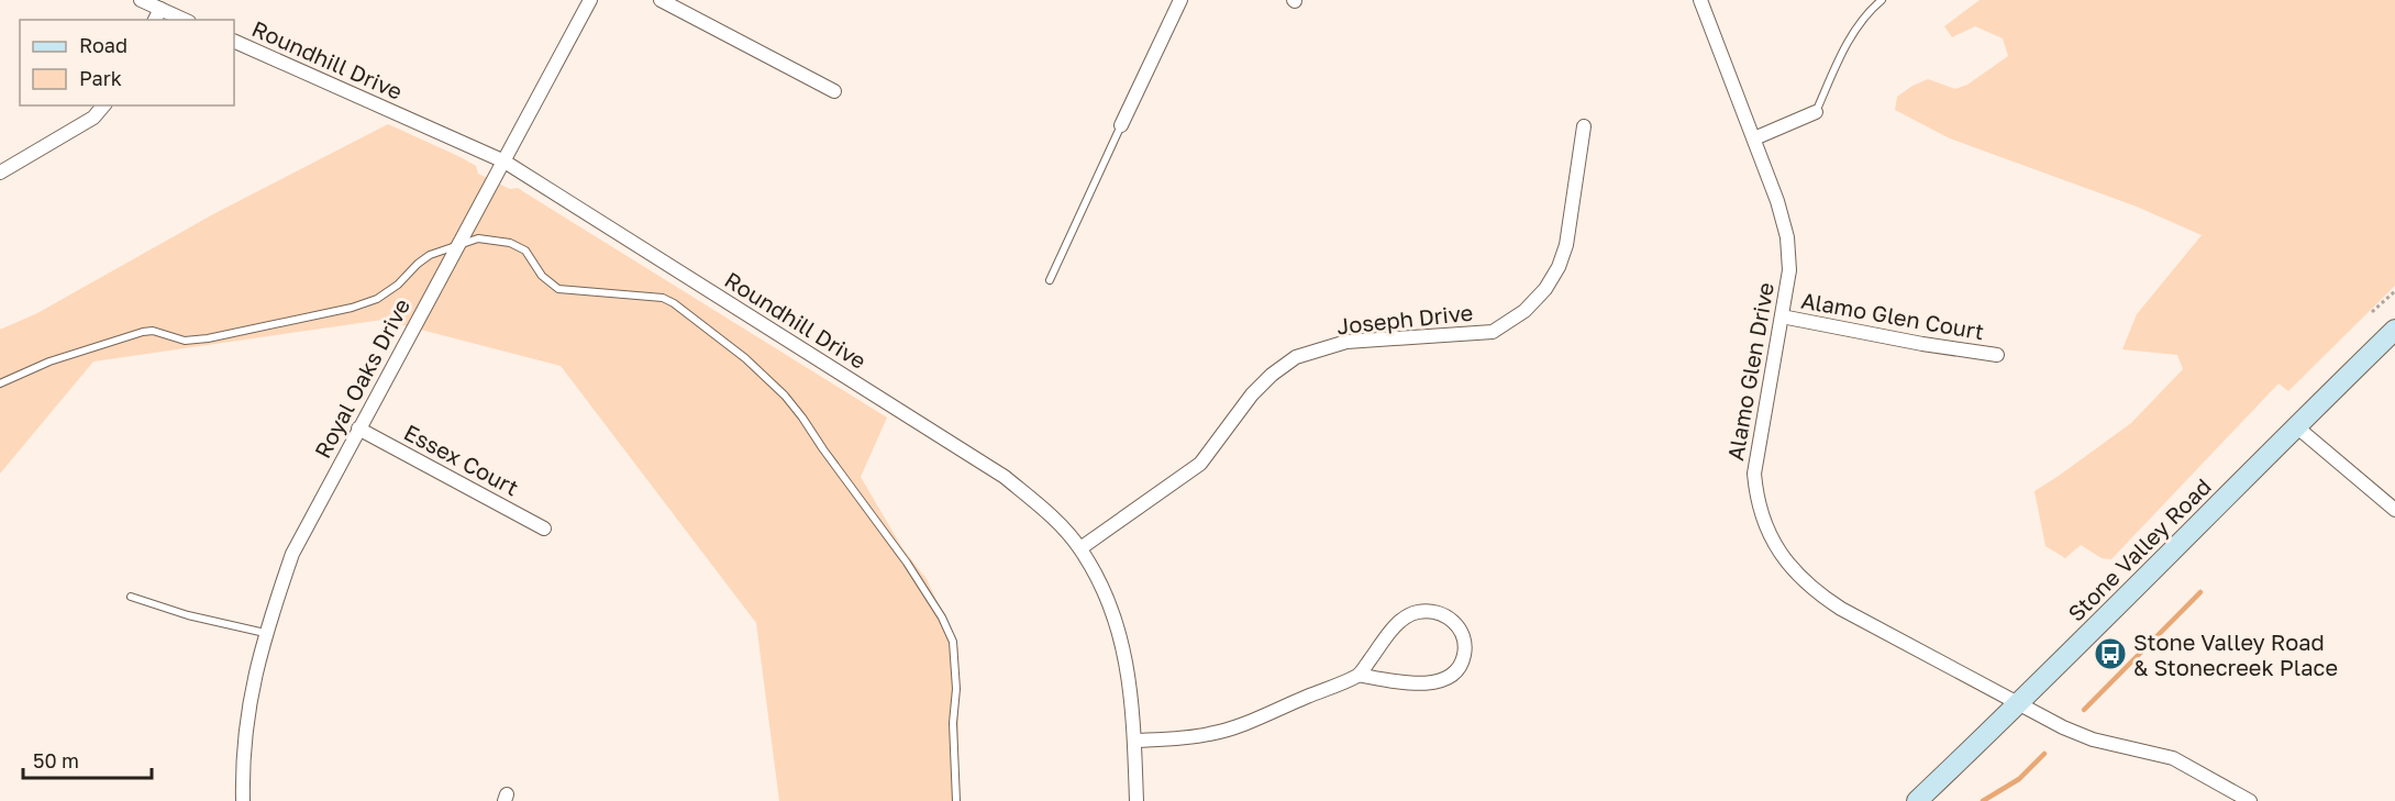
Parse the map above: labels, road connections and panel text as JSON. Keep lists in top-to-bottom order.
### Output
{
  "streets": {
    "street": [
      "Roundhill Drive",
      "Alamo Glen Court",
      "Joseph Drive",
      "Alamo Glen Drive",
      "Royal Oaks Drive",
      "Essex Court",
      "Stone Valley Road"
    ]
  },
  "crossings": [
    ["Roundhill Drive", "Joseph Drive"],
    ["Roundhill Drive", "Royal Oaks Drive"],
    ["Alamo Glen Court", "Alamo Glen Drive"],
    ["Alamo Glen Drive", "Stone Valley Road"],
    ["Royal Oaks Drive", "Essex Court"]
  ],
  "places": {
    "bus stop": ["Stone Valley Road & Stonecreek Place"]
  },
  "legend": ["Road", "Park"],
  "scale_bar": "50 m"
}
